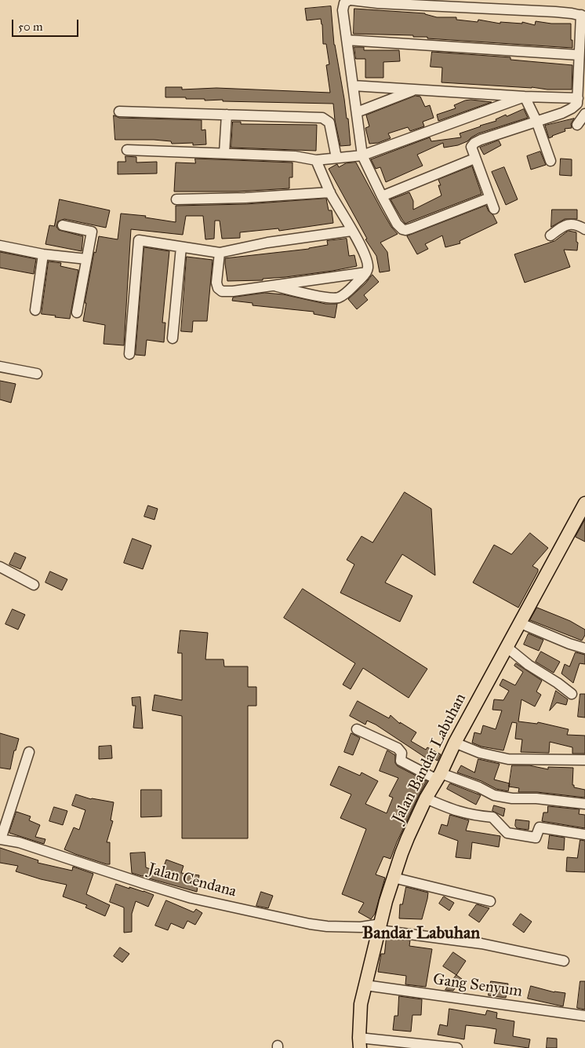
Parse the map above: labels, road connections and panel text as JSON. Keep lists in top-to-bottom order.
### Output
{
  "streets": {
    "main road": ["Jalan Bandar Labuhan"],
    "street": ["Jalan Cendana", "Gang Senyum"]
  },
  "crossings": [
    ["Jalan Bandar Labuhan", "Jalan Cendana"],
    ["Jalan Bandar Labuhan", "Gang Senyum"]
  ],
  "districts": ["Bandar Labuhan"],
  "scale_bar": "50 m"
}
